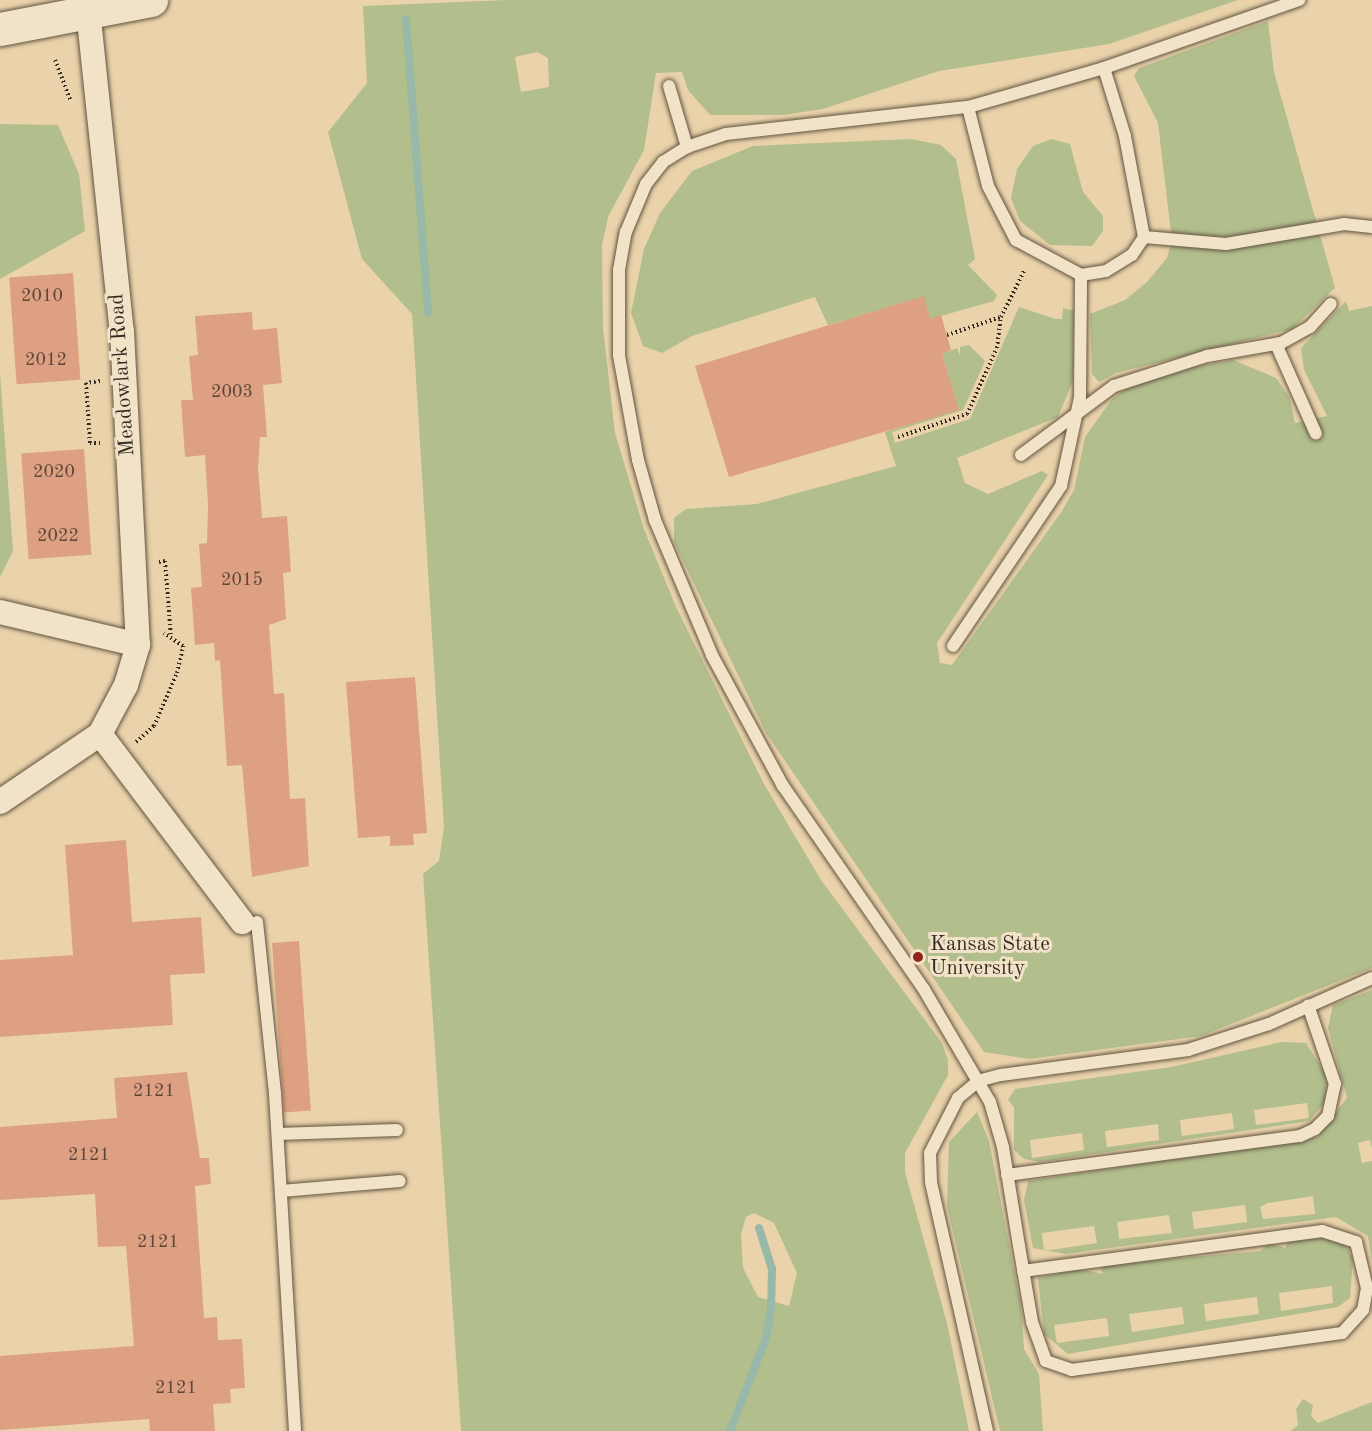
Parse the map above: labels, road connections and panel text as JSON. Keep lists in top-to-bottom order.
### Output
{
  "streets": {
    "street": ["Meadowlark Road"]
  },
  "places": ["Kansas State University"],
  "house_numbers": [
    "2010",
    "2012",
    "2003",
    "2020",
    "2022",
    "2015",
    "2121",
    "2121",
    "2121",
    "2121"
  ]
}
